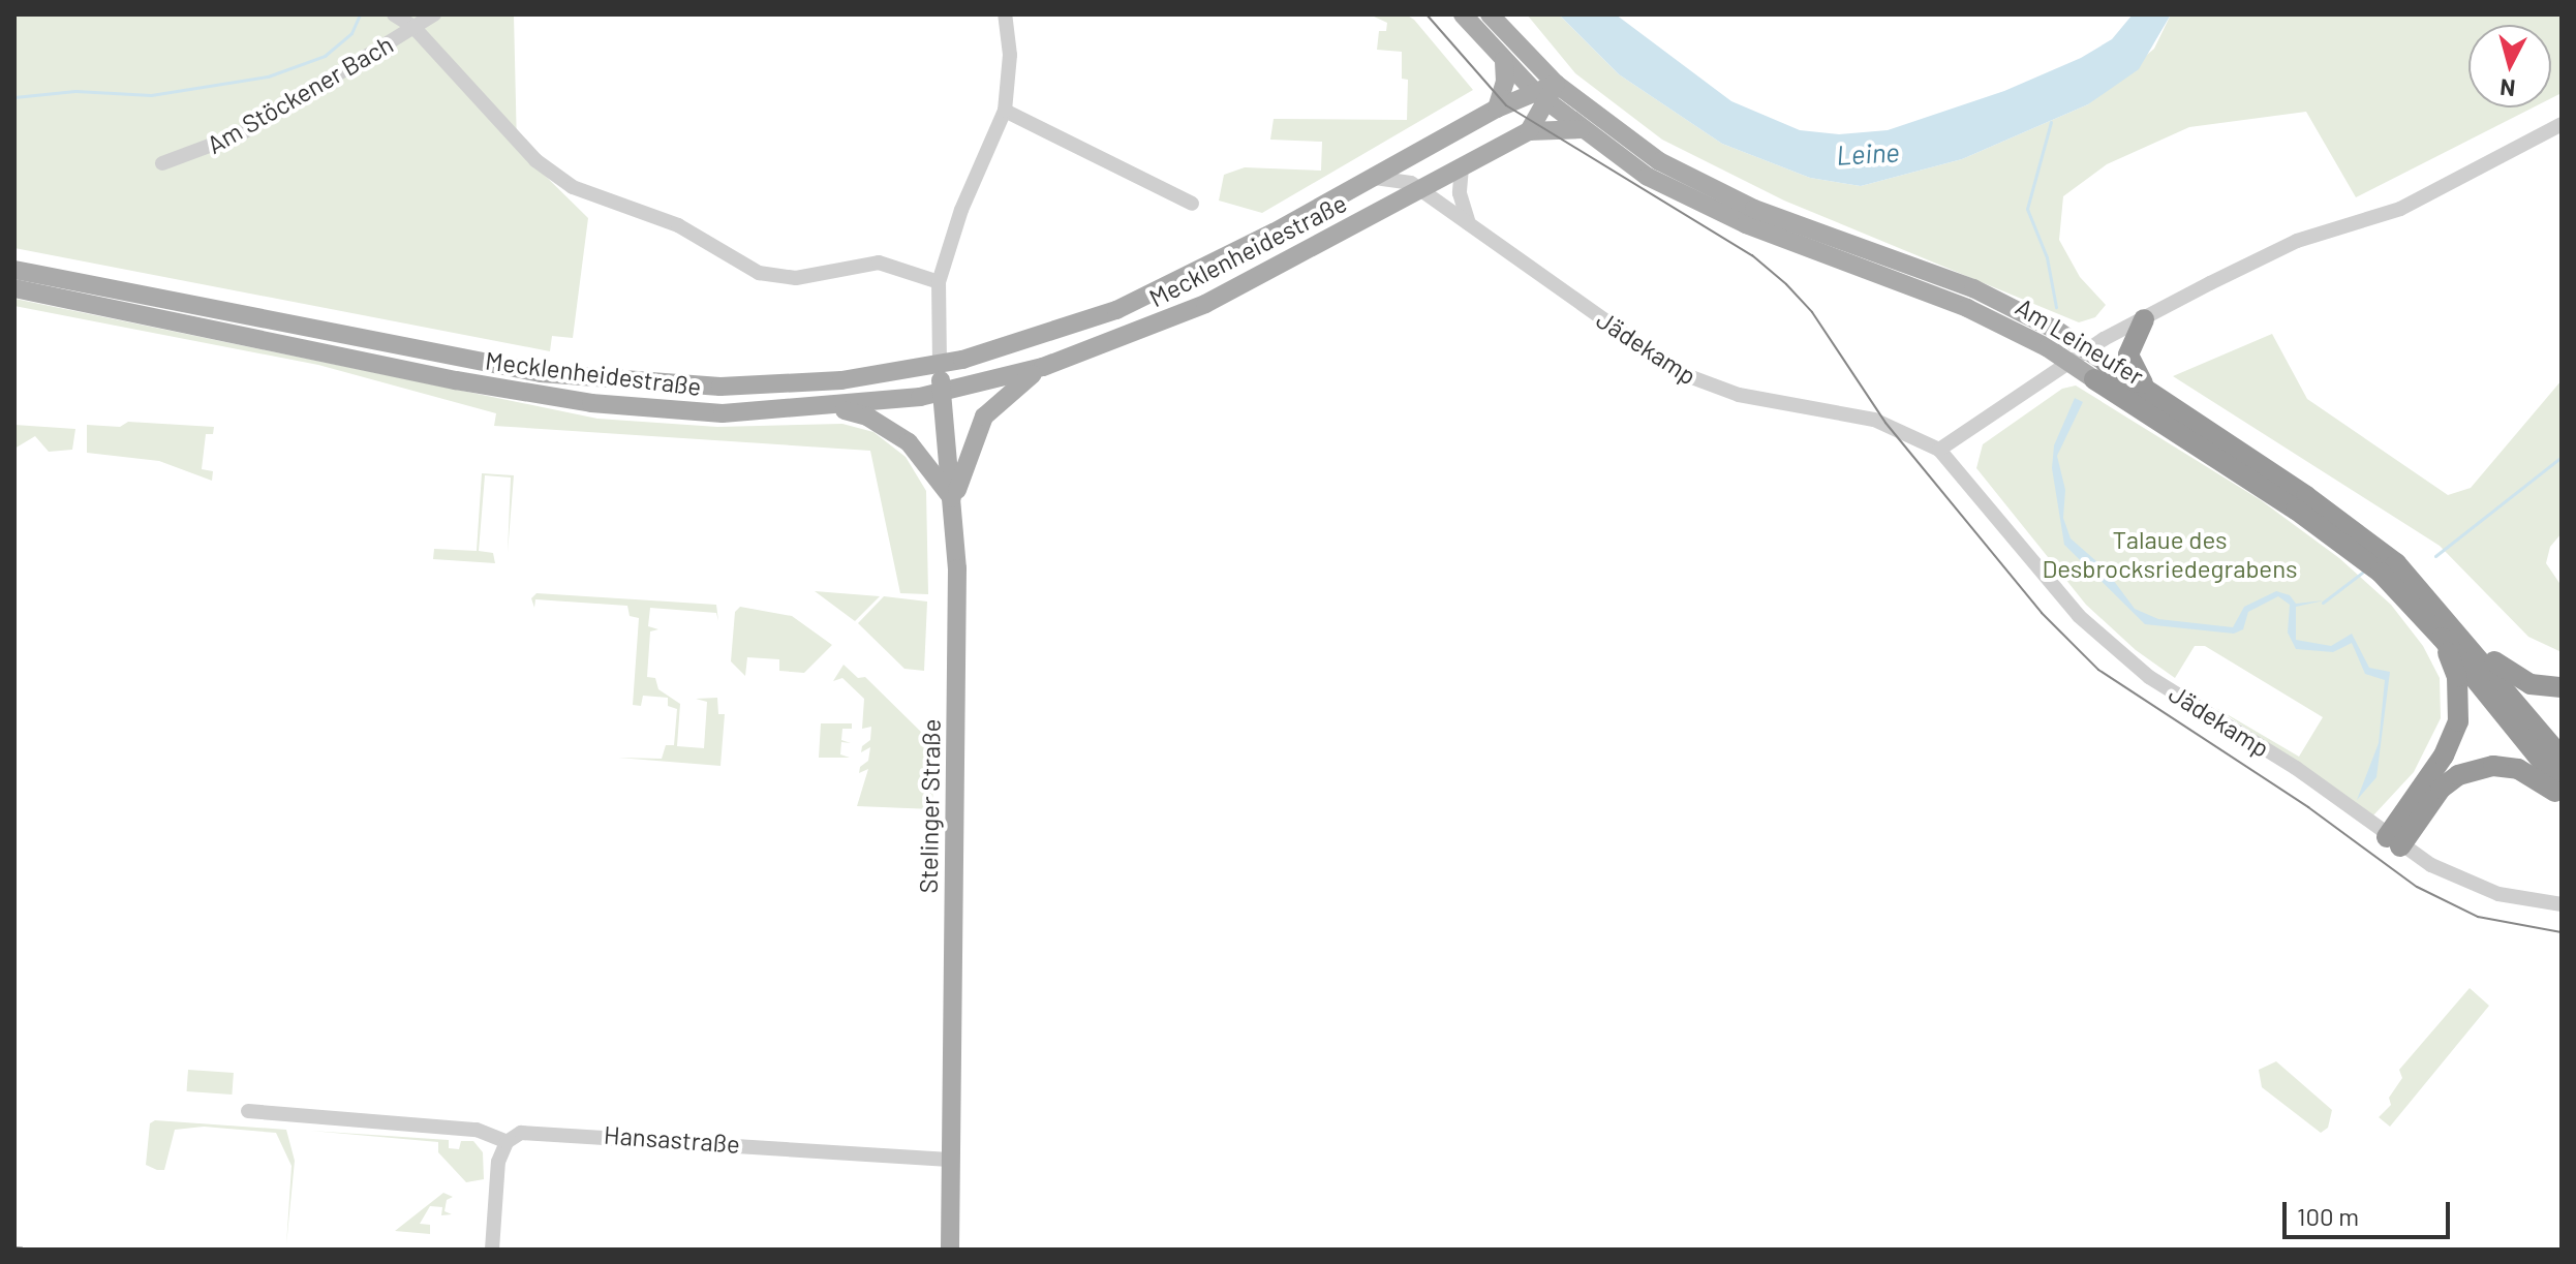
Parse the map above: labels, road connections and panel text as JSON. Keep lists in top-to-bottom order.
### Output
{
  "streets": {
    "highway": ["Am Leineufer"],
    "main road": ["Mecklenheidestraße", "Stelinger Straße"],
    "street": ["Am Stöckener Bach", "Jädekamp", "Hansastraße"]
  },
  "crossings": [
    ["Mecklenheidestraße", "Am Leineufer"],
    ["Mecklenheidestraße", "Jädekamp"],
    ["Mecklenheidestraße", "Stelinger Straße"],
    ["Stelinger Straße", "Hansastraße"]
  ],
  "water": ["Leine"],
  "parks": ["Talaue des Desbrocksriedegrabens"],
  "scale_bar": "100 m",
  "north": "bottom"
}
